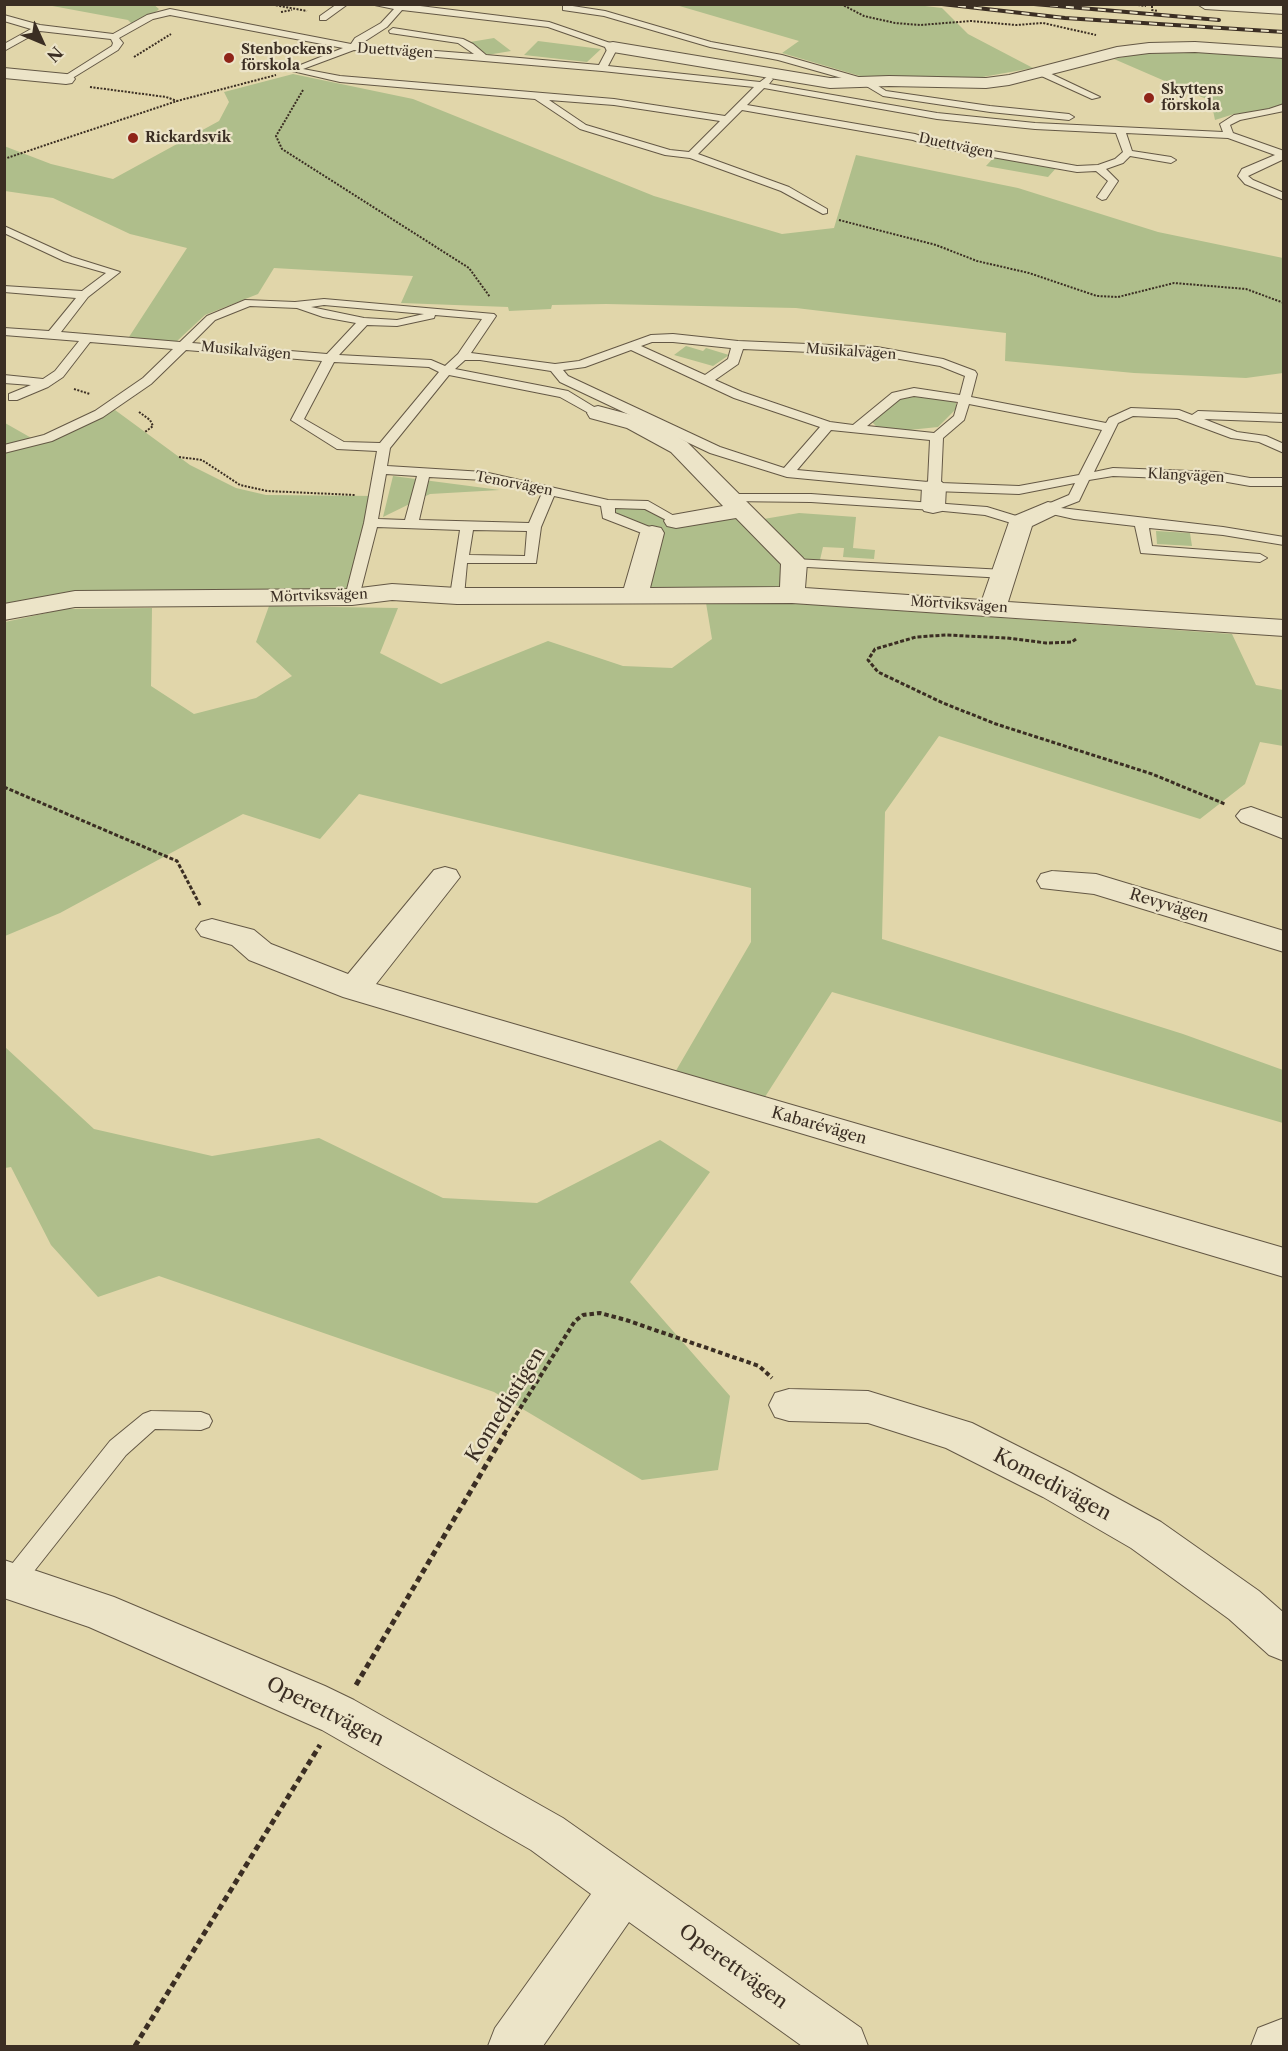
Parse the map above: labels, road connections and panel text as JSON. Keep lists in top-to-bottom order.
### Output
{
  "streets": {
    "street": [
      "Duettvägen",
      "Musikalvägen",
      "Mörtviksvägen",
      "Revyvägen",
      "Kabarévägen",
      "Komedivägen",
      "Operettvägen"
    ],
    "lane": ["Klangvägen", "Tenorvägen"],
    "path": ["Komedistigen"]
  },
  "crossings": [
    ["Komedistigen", "Komedivägen"],
    ["Komedistigen", "Operettvägen"]
  ],
  "places": ["Stenbockens förskola", "Skyttens förskola", "Rickardsvik"],
  "north": "bottom right"
}
